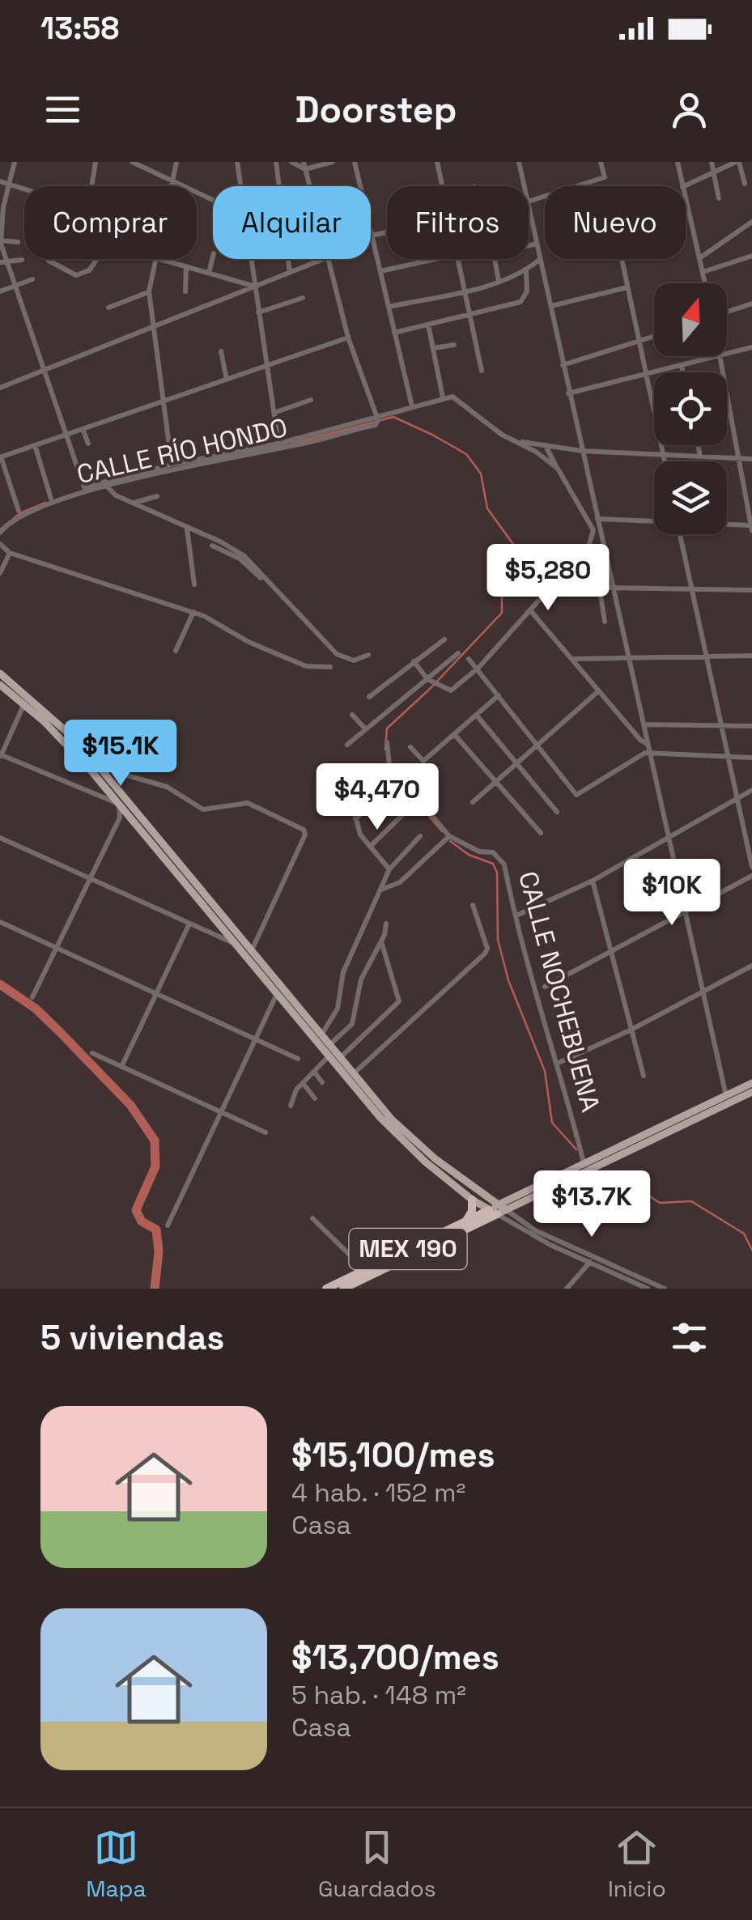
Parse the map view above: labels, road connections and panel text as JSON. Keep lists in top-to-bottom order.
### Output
{
  "streets": {
    "highway": ["MEX 190"],
    "street": ["CALLE RÍO HONDO", "CALLE NOCHEBUENA"]
  },
  "crossings": [
    ["CALLE NOCHEBUENA", "MEX 190"]
  ],
  "north": "top",
  "page": {
    "status": "13:58",
    "header": "Doorstep",
    "chip": [
      "Comprar",
      "Alquilar",
      "Filtros",
      "Nuevo"
    ],
    "price": [
      "$5,280",
      "$15.1K",
      "$4,470",
      "$10K",
      "$13.7K"
    ],
    "heading": "5 viviendas",
    "list": [
      {
        "name": "$15,100/mes",
        "note": "4 hab. · 152 m² · Casa"
      },
      {
        "name": "$13,700/mes",
        "note": "5 hab. · 148 m² · Casa"
      }
    ],
    "tabs": ["Mapa", "Guardados", "Inicio"]
  }
}
